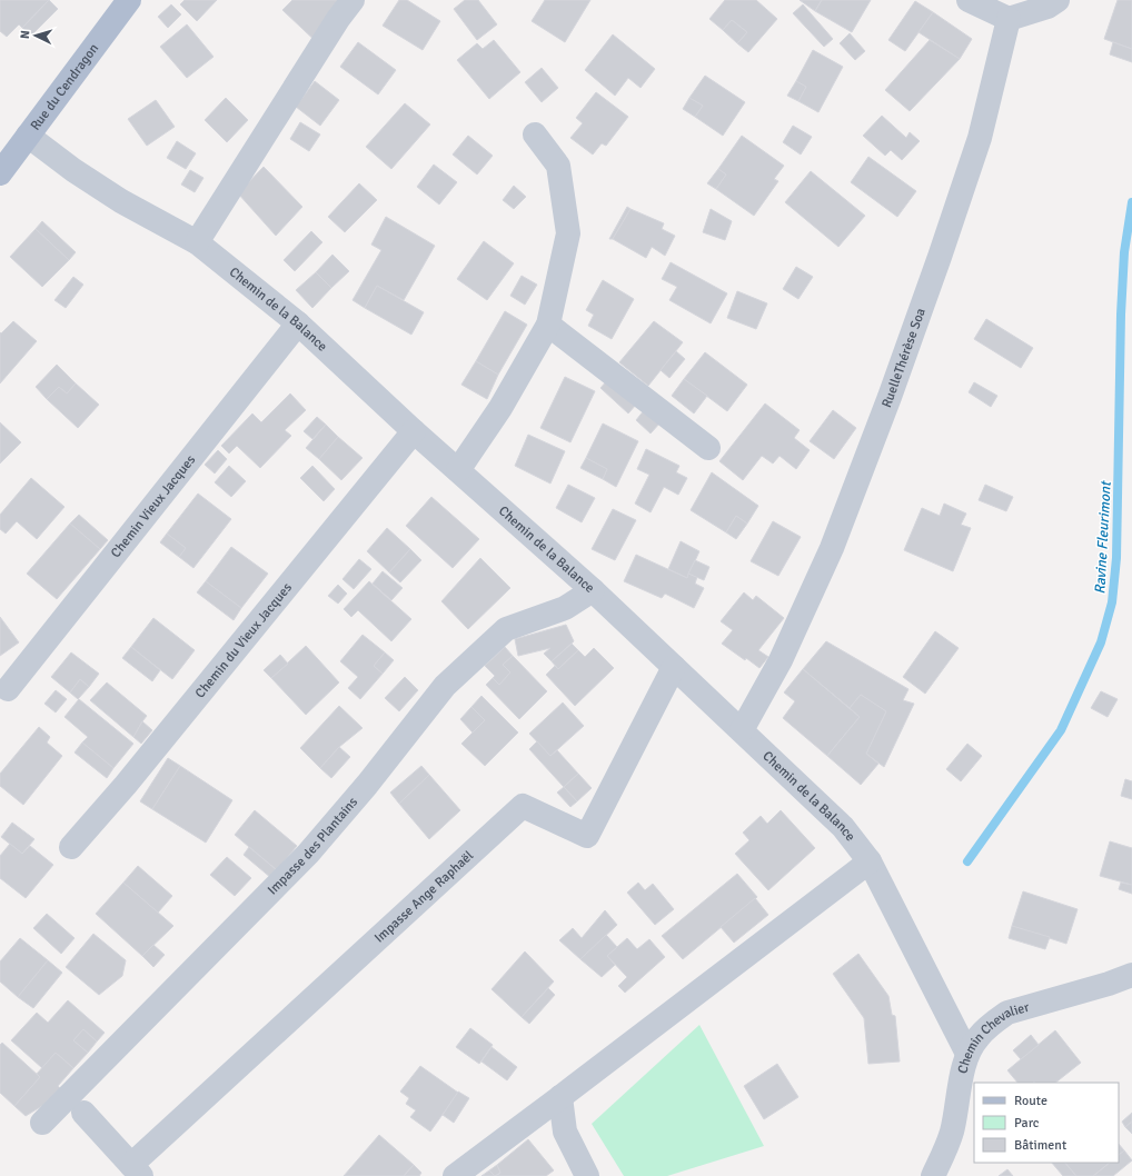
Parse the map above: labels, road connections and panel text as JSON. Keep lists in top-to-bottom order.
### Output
{
  "streets": {
    "main road": ["Rue du Cendragon"],
    "street": [
      "Chemin de la Balance",
      "RuelleThérèse Soa",
      "Chemin Vieux Jacques",
      "Chemin du Vieux Jacques",
      "Impasse des Plantains",
      "Impasse Ange Raphaël",
      "Chemin Chevalier"
    ]
  },
  "crossings": [
    ["Rue du Cendragon", "Chemin de la Balance"],
    ["Chemin de la Balance", "RuelleThérèse Soa"],
    ["Chemin de la Balance", "Chemin Vieux Jacques"],
    ["Chemin de la Balance", "Chemin du Vieux Jacques"],
    ["Chemin de la Balance", "Impasse des Plantains"],
    ["Chemin de la Balance", "Impasse Ange Raphaël"],
    ["Chemin de la Balance", "Chemin Chevalier"]
  ],
  "water": ["Ravine Fleurimont"],
  "legend": ["Route", "Parc", "Bâtiment"],
  "north": "left"
}
